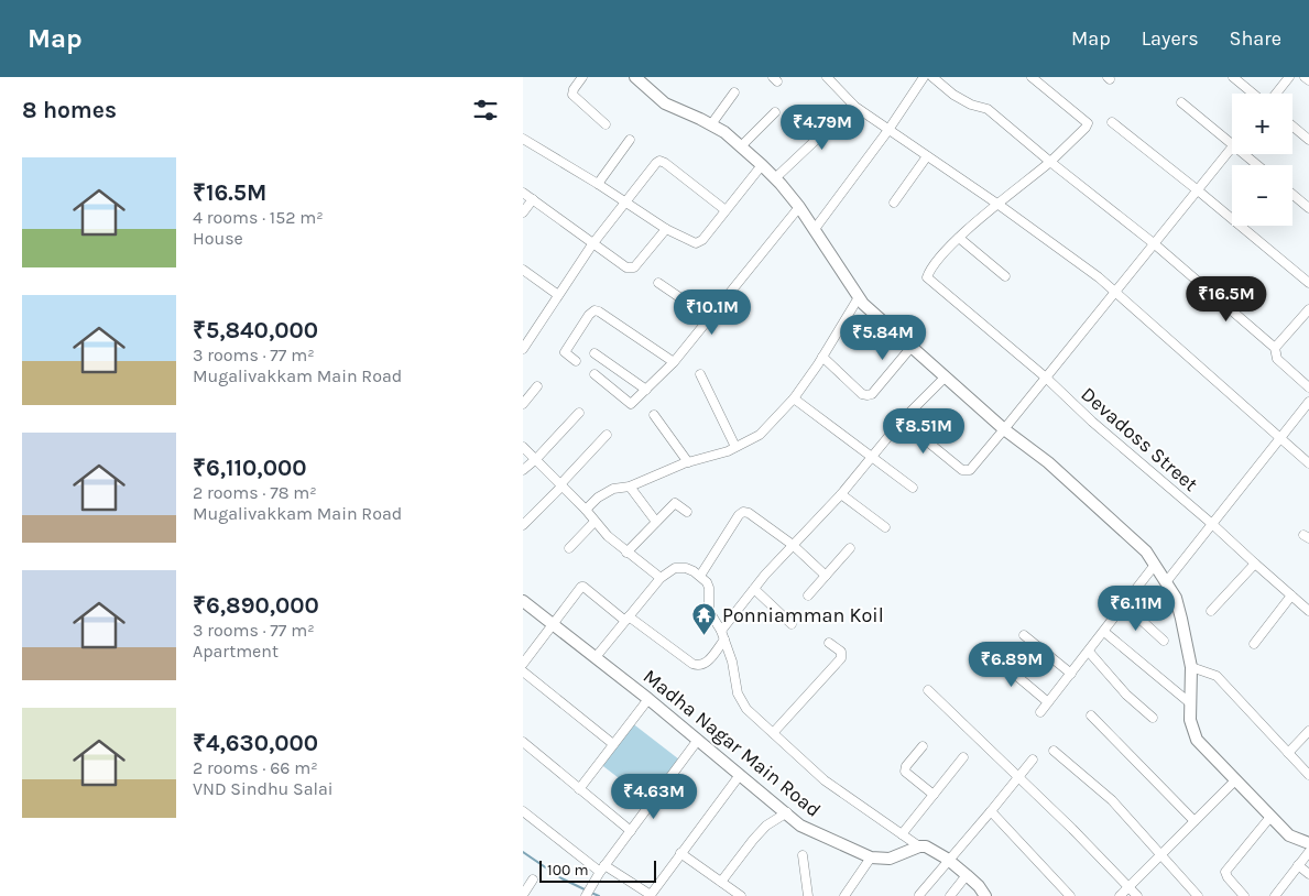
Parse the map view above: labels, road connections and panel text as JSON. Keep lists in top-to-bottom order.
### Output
{
  "streets": {
    "street": ["Devadoss Street", "Madha Nagar Main Road"]
  },
  "places": {
    "temple": ["Ponniamman Koil"]
  },
  "scale_bar": "100 m",
  "page": {
    "header": "Map",
    "nav": ["Map", "Layers", "Share"],
    "heading": "8 homes",
    "map_buttons": ["+", "−"],
    "price": [
      "₹4.79M",
      "₹16.5M",
      "₹10.1M",
      "₹5.84M",
      "₹8.51M",
      "₹6.11M",
      "₹6.89M",
      "₹4.63M"
    ],
    "list": [
      {
        "name": "₹16.5M",
        "note": "4 rooms · 152 m² · House"
      },
      {
        "name": "₹5,840,000",
        "note": "3 rooms · 77 m² · Mugalivakkam Main Road"
      },
      {
        "name": "₹6,110,000",
        "note": "2 rooms · 78 m² · Mugalivakkam Main Road"
      },
      {
        "name": "₹6,890,000",
        "note": "3 rooms · 77 m² · Apartment"
      },
      {
        "name": "₹4,630,000",
        "note": "2 rooms · 66 m² · VND Sindhu Salai"
      }
    ],
    "scale": "100 m"
  }
}
